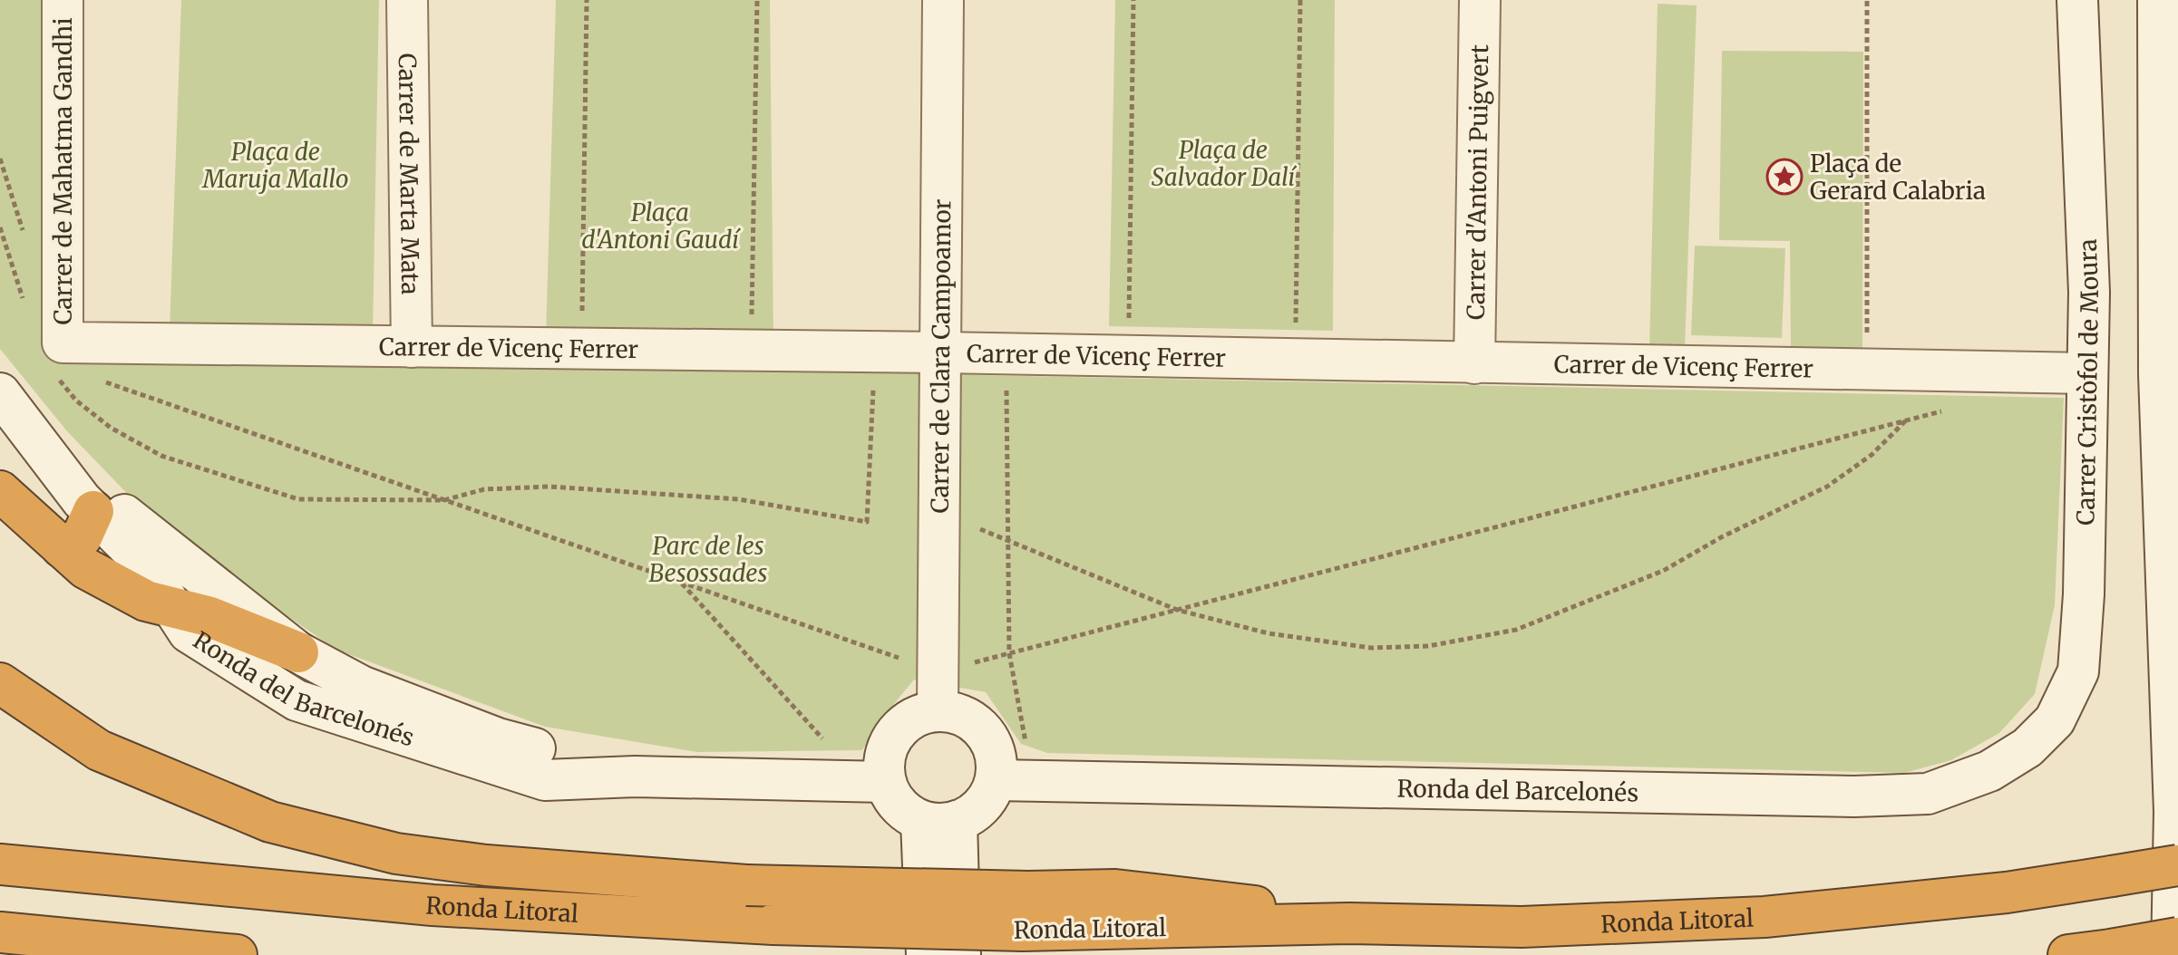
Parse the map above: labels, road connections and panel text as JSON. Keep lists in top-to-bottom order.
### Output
{
  "streets": {
    "highway": ["Ronda Litoral"],
    "street": [
      "Carrer de Mahatma Gandhi",
      "Carrer de Marta Mata",
      "Carrer d'Antoni Puigvert",
      "Carrer de Vicenç Ferrer",
      "Carrer de Clara Campoamor",
      "Carrer Cristòfol de Moura",
      "Ronda del Barcelonés"
    ]
  },
  "crossings": [
    ["Carrer de Mahatma Gandhi", "Carrer de Vicenç Ferrer"],
    ["Carrer de Marta Mata", "Carrer de Vicenç Ferrer"],
    ["Carrer d'Antoni Puigvert", "Carrer de Vicenç Ferrer"],
    ["Carrer de Vicenç Ferrer", "Carrer de Clara Campoamor"],
    ["Carrer de Vicenç Ferrer", "Carrer Cristòfol de Moura"],
    ["Carrer de Clara Campoamor", "Ronda del Barcelonés"],
    ["Carrer Cristòfol de Moura", "Ronda del Barcelonés"]
  ],
  "parks": [
    "Plaça de Salvador Dalí",
    "Plaça de Maruja Mallo",
    "Plaça d'Antoni Gaudí",
    "Parc de les Besossades"
  ],
  "places": {
    "place": ["Plaça de Gerard Calabria"]
  }
}
